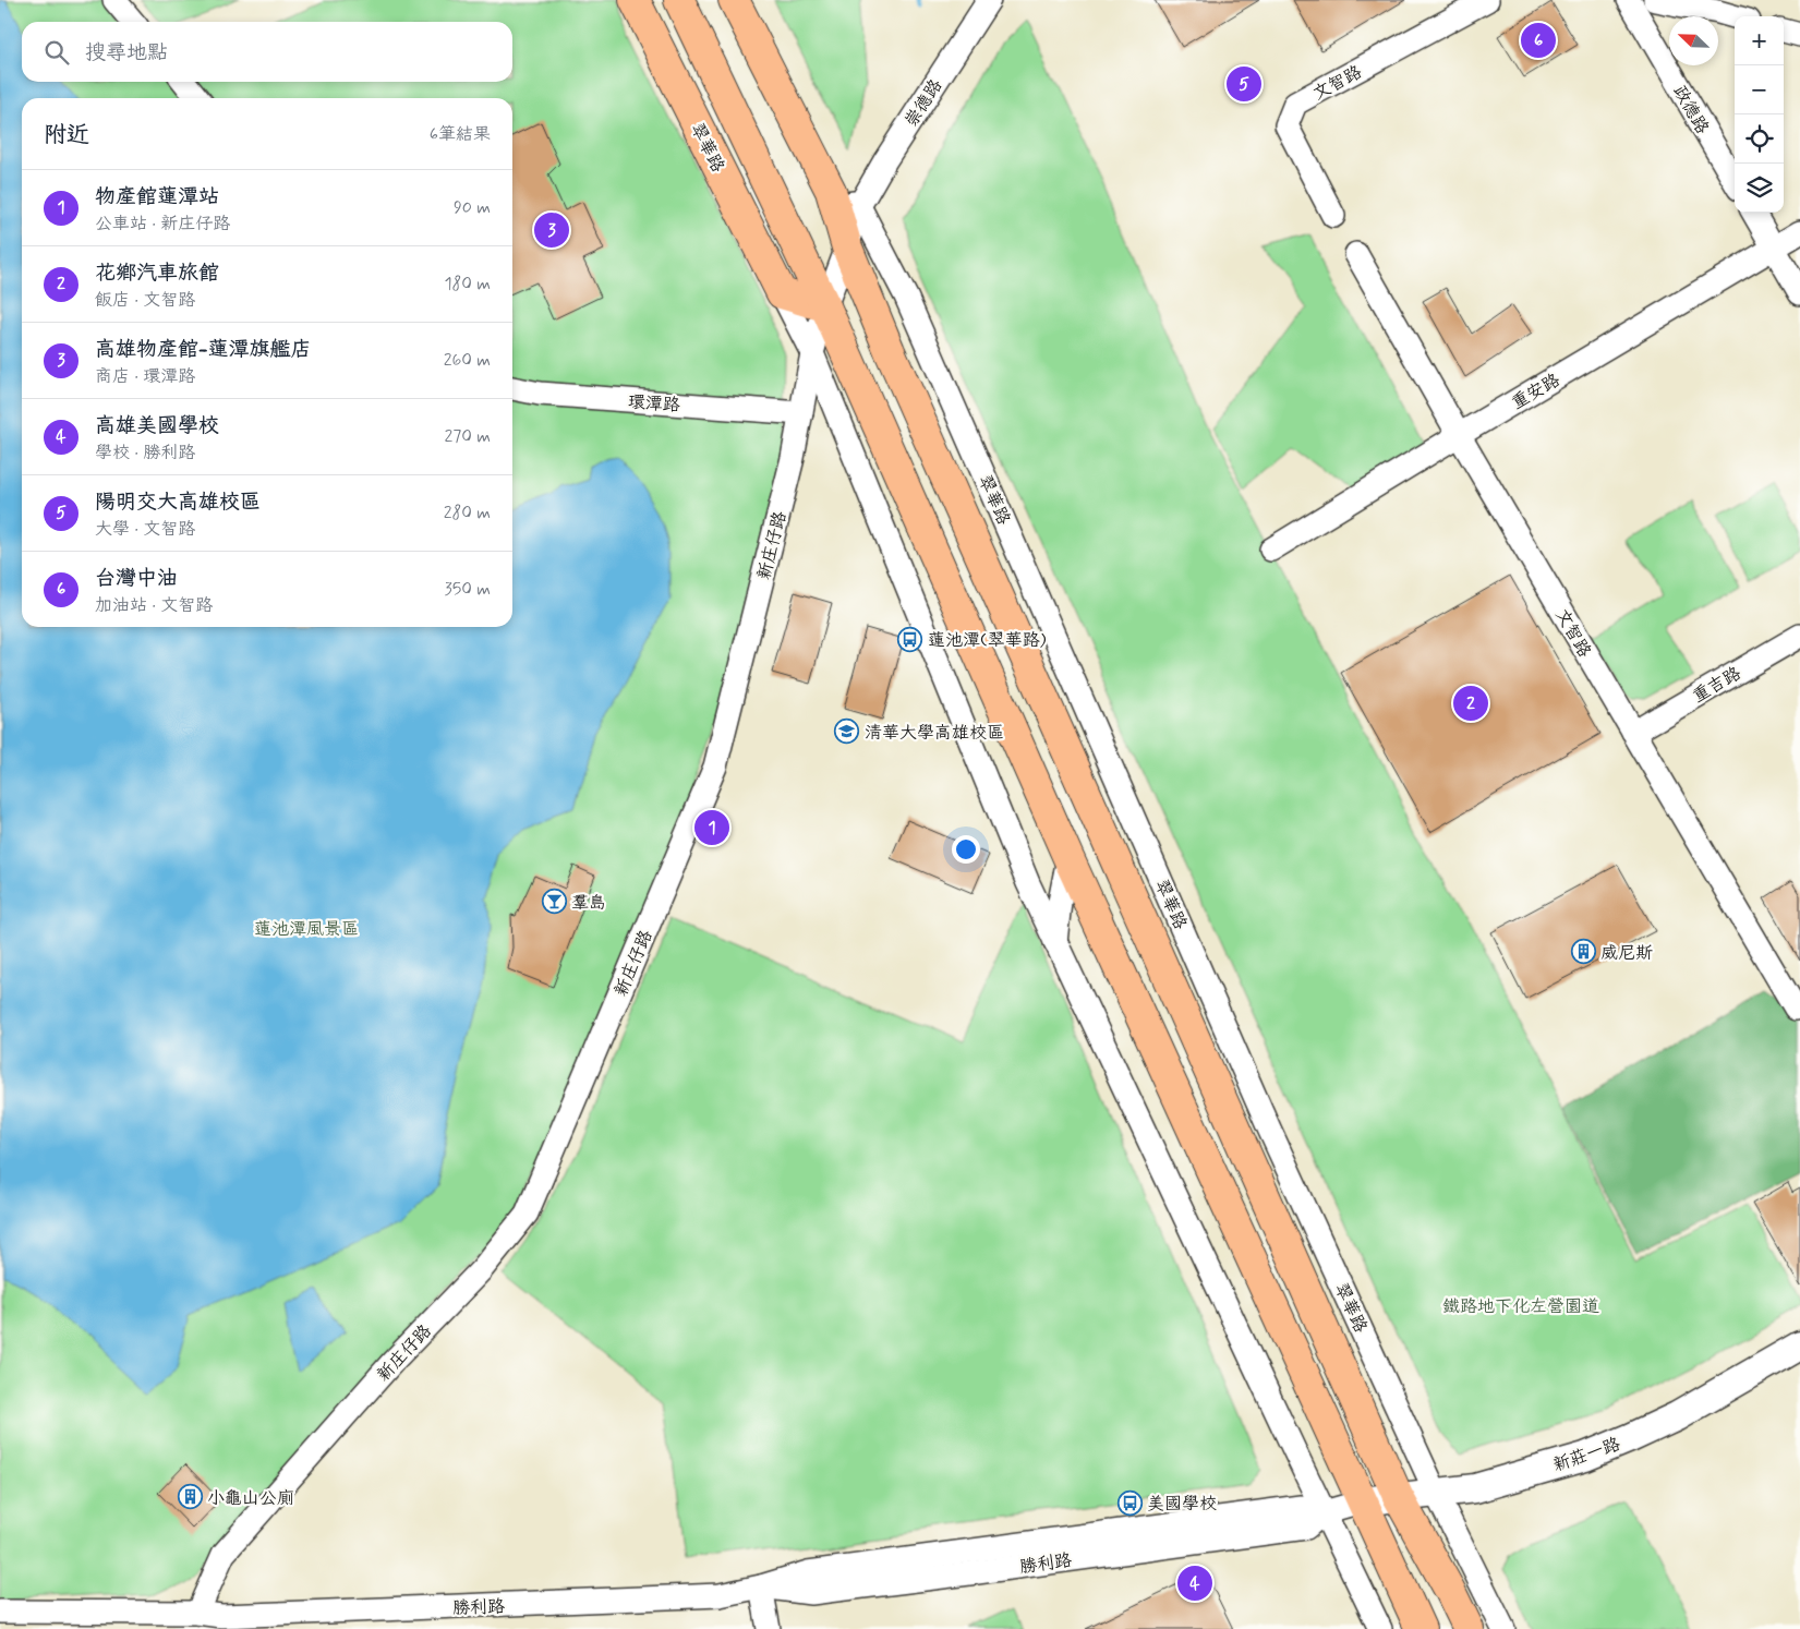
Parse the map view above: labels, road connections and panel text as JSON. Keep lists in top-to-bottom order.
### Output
{
  "streets": {
    "main road": ["翠華路"],
    "street": [
      "文智路",
      "崇德路",
      "政德路",
      "重安路",
      "環潭路",
      "新庄仔路",
      "重吉路",
      "新莊一路",
      "勝利路"
    ]
  },
  "crossings": [
    ["文智路", "重安路"],
    ["文智路", "重吉路"],
    ["崇德路", "翠華路"],
    ["崇德路", "新庄仔路"],
    ["翠華路", "新庄仔路"],
    ["翠華路", "新莊一路"],
    ["翠華路", "勝利路"],
    ["環潭路", "新庄仔路"],
    ["新庄仔路", "勝利路"],
    ["新莊一路", "勝利路"]
  ],
  "parks": ["蓮池潭風景區", "鐵路地下化左營園道"],
  "places": {
    "bus stop": ["蓮池潭(翠華路)", "美國學校"],
    "school or university": ["清華大學高雄校區"],
    "bar": ["羣島"],
    "building": ["威尼斯", "小龜山公廁"]
  },
  "north": "top left",
  "page": {
    "map_buttons": ["+", "−"],
    "pins": [
      "6",
      "5",
      "3",
      "2",
      "1",
      "4"
    ],
    "search": "搜尋地點",
    "heading": ["附近", "6筆結果"],
    "list": [
      {
        "mark": "1",
        "name": "物產館蓮潭站",
        "note": "公車站 · 新庄仔路",
        "value": "90 m"
      },
      {
        "mark": "2",
        "name": "花鄉汽車旅館",
        "note": "飯店 · 文智路",
        "value": "180 m"
      },
      {
        "mark": "3",
        "name": "高雄物產館-蓮潭旗艦店",
        "note": "商店 · 環潭路",
        "value": "260 m"
      },
      {
        "mark": "4",
        "name": "高雄美國學校",
        "note": "學校 · 勝利路",
        "value": "270 m"
      },
      {
        "mark": "5",
        "name": "陽明交大高雄校區",
        "note": "大學 · 文智路",
        "value": "280 m"
      },
      {
        "mark": "6",
        "name": "台灣中油",
        "note": "加油站 · 文智路",
        "value": "350 m"
      }
    ]
  }
}
